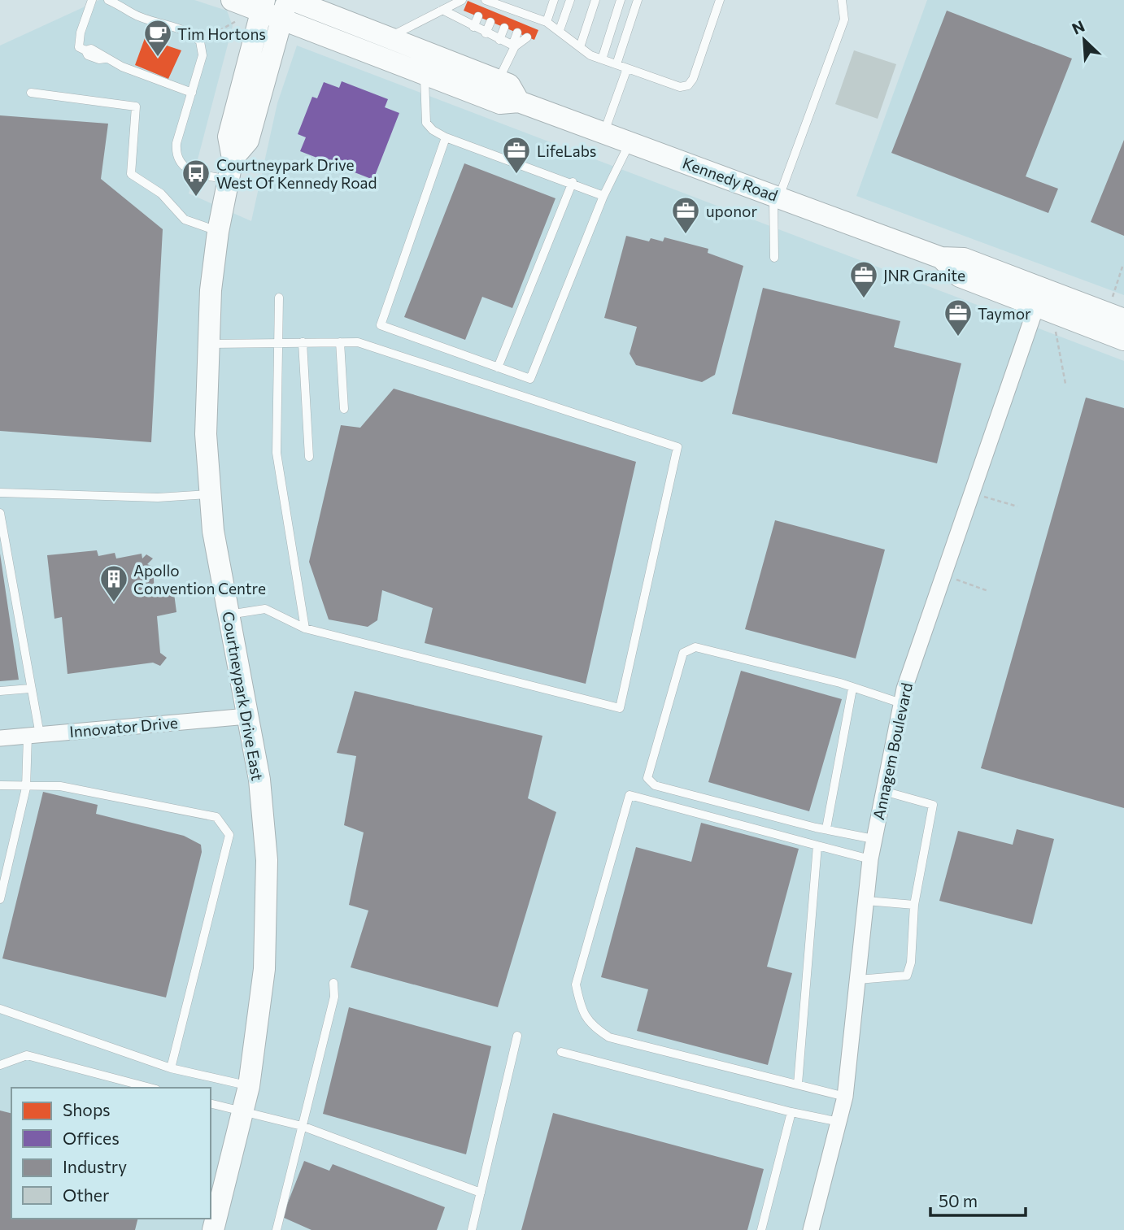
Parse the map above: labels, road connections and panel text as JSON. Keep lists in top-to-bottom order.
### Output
{
  "streets": {
    "main road": ["Kennedy Road", "Courtneypark Drive East"],
    "street": ["Innovator Drive", "Annagem Boulevard"]
  },
  "crossings": [
    ["Kennedy Road", "Courtneypark Drive East"],
    ["Kennedy Road", "Annagem Boulevard"],
    ["Courtneypark Drive East", "Innovator Drive"]
  ],
  "places": {
    "cafe": ["Tim Hortons"],
    "office": [
      "LifeLabs",
      "uponor",
      "JNR Granite",
      "Taymor"
    ],
    "bus stop": ["Courtneypark Drive West Of Kennedy Road"],
    "building": ["Apollo Convention Centre"]
  },
  "legend": [
    "Shops",
    "Offices",
    "Industry",
    "Other"
  ],
  "scale_bar": "50 m",
  "north": "top left"
}
